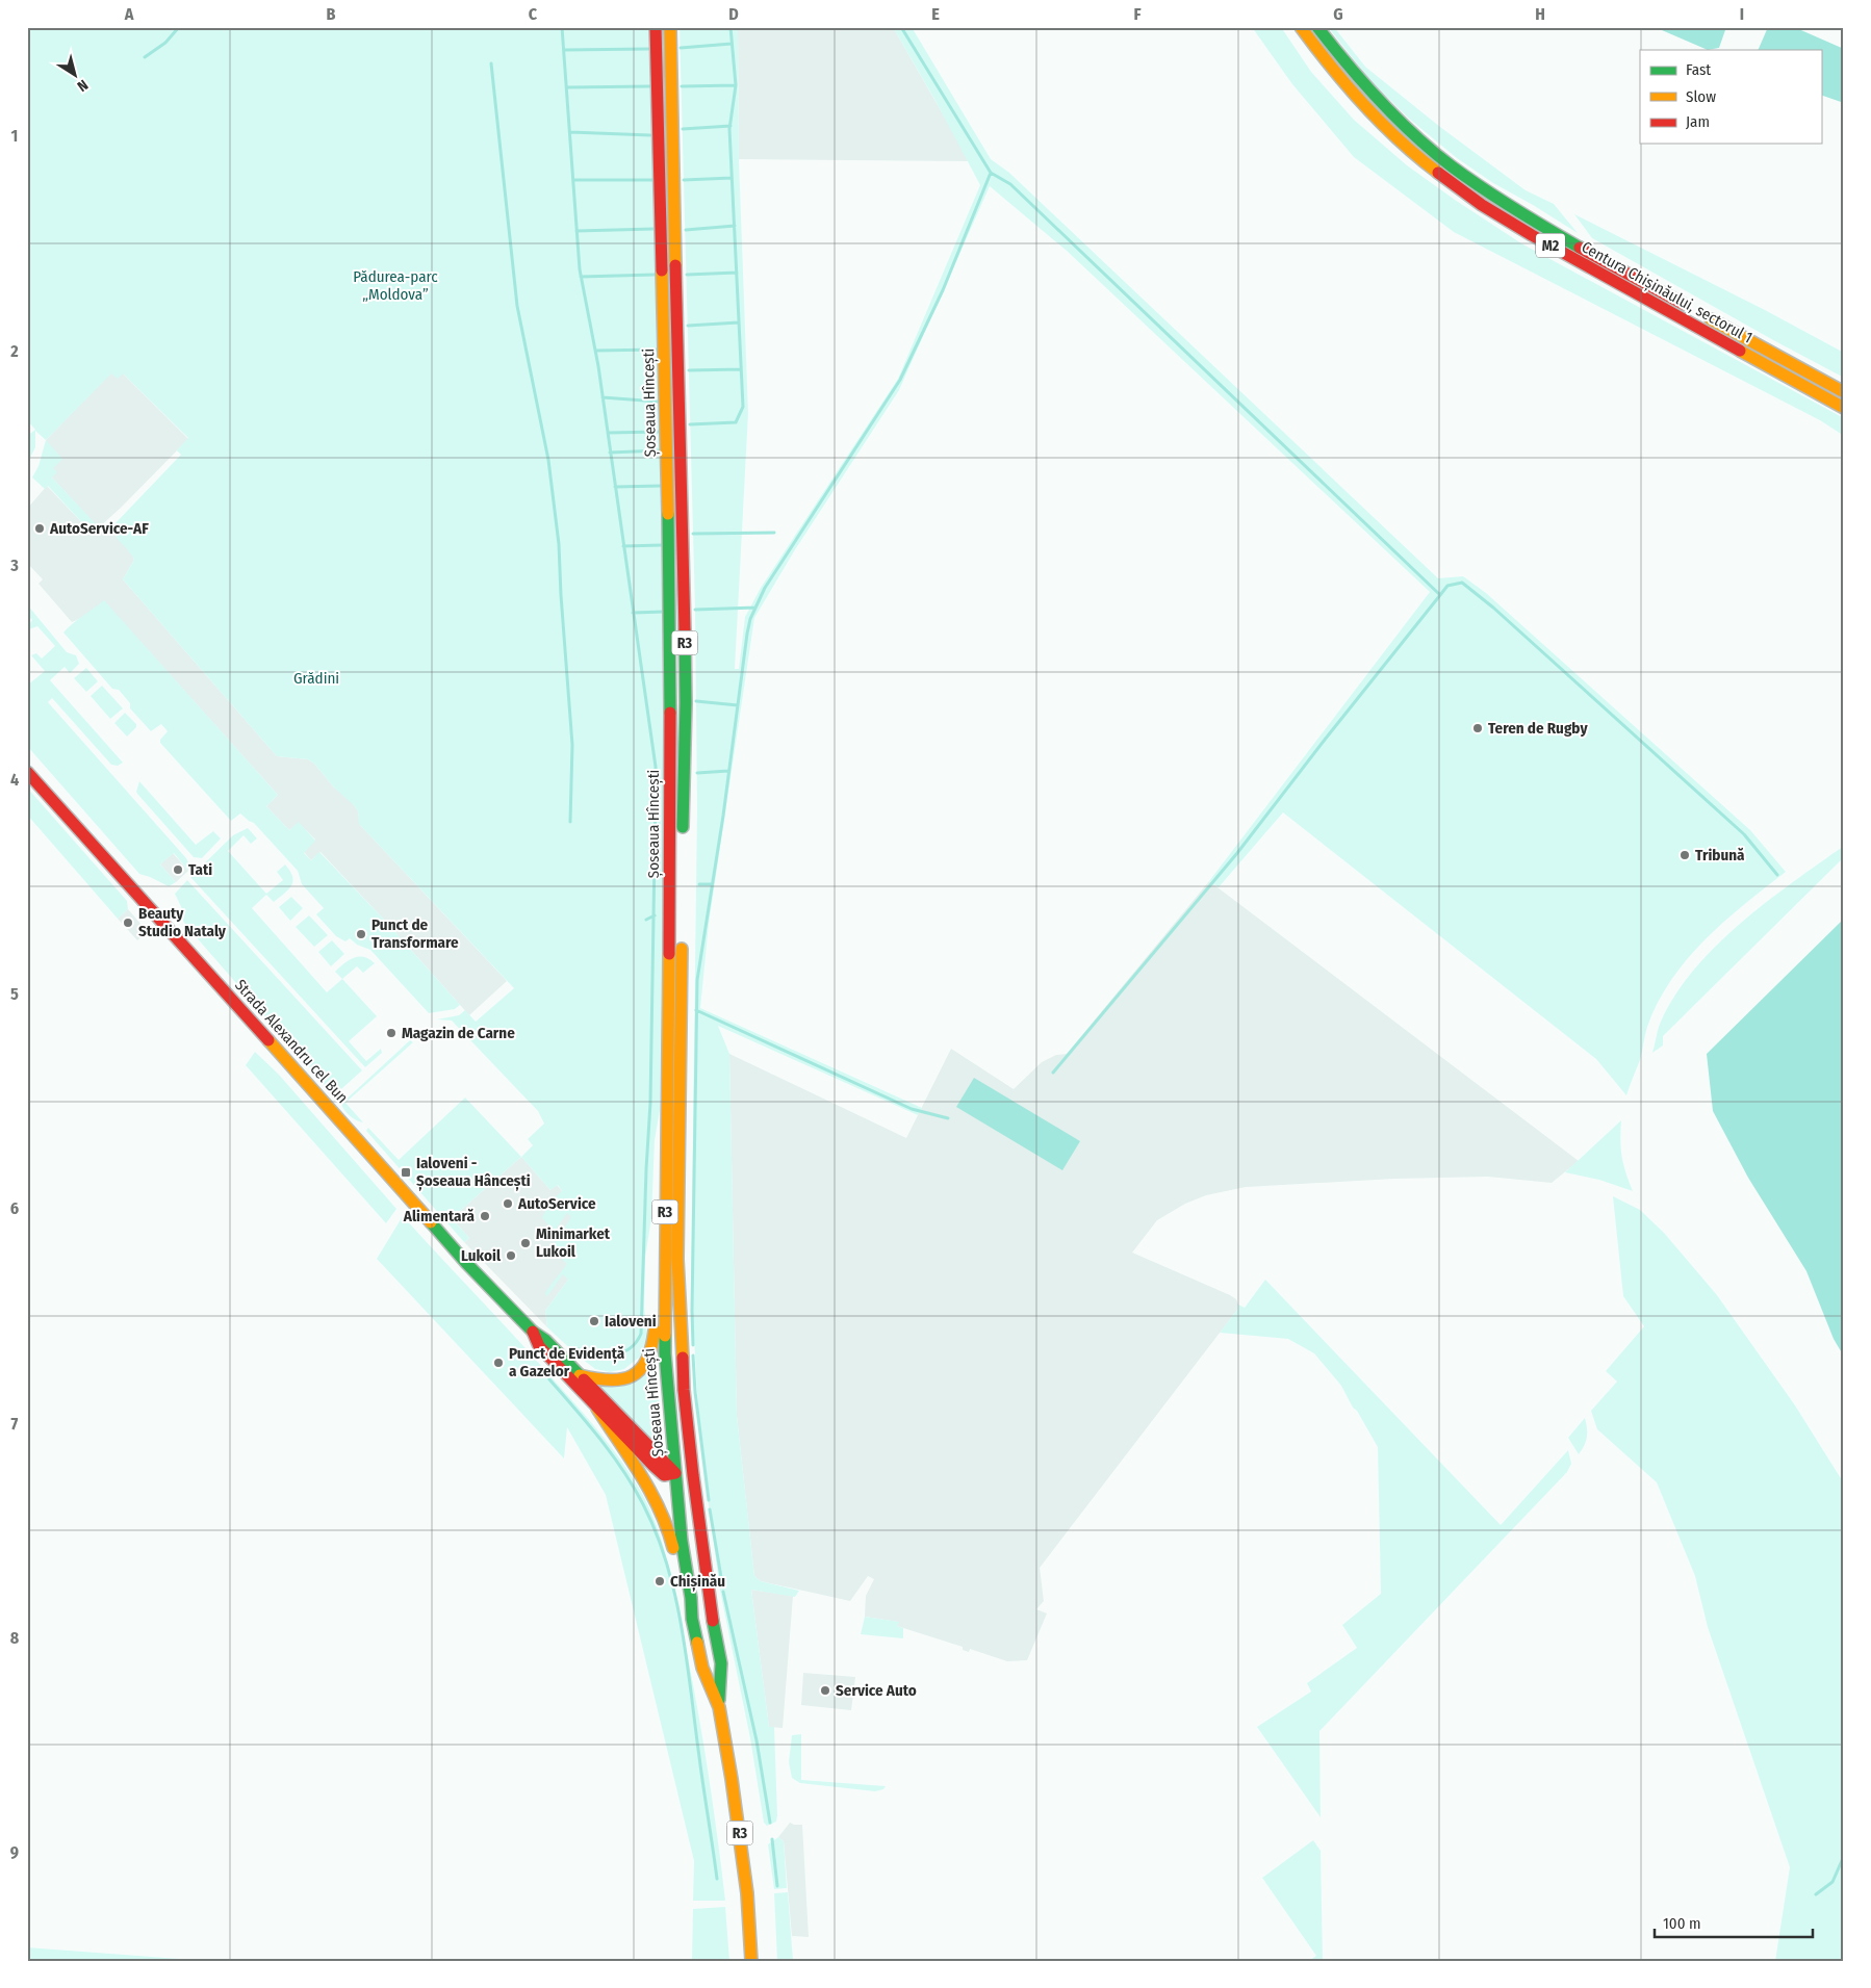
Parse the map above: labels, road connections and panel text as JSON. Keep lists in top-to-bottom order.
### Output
{
  "streets": {
    "main road": [
      "M2",
      "Centura Chișinăului, sectorul 1",
      "Șoseaua Hîncești",
      "R3",
      "Strada Alexandru cel Bun"
    ]
  },
  "crossings": [
    ["Șoseaua Hîncești", "R3"],
    ["Șoseaua Hîncești", "Strada Alexandru cel Bun"],
    ["R3", "Strada Alexandru cel Bun"]
  ],
  "parks": ["Pădurea-parc „Moldova”", "Grădini"],
  "places": {
    "other": [
      "AutoService-AF",
      "Teren de Rugby",
      "Tribună",
      "Tati",
      "Beauty Studio Nataly",
      "Punct de Transformare",
      "Magazin de Carne",
      "AutoService",
      "Alimentară",
      "Minimarket Lukoil",
      "Lukoil",
      "Ialoveni",
      "Punct de Evidență a Gazelor",
      "Chișinău",
      "Service Auto"
    ],
    "transit": ["Ialoveni - Șoseaua Hâncești"]
  },
  "legend": ["Fast", "Slow", "Jam"],
  "scale_bar": "100 m",
  "north": "bottom right",
  "grid": {
    "columns": [
      "A",
      "B",
      "C",
      "D",
      "E",
      "F",
      "G",
      "H",
      "I"
    ],
    "rows": [
      "1",
      "2",
      "3",
      "4",
      "5",
      "6",
      "7",
      "8",
      "9"
    ]
  }
}
